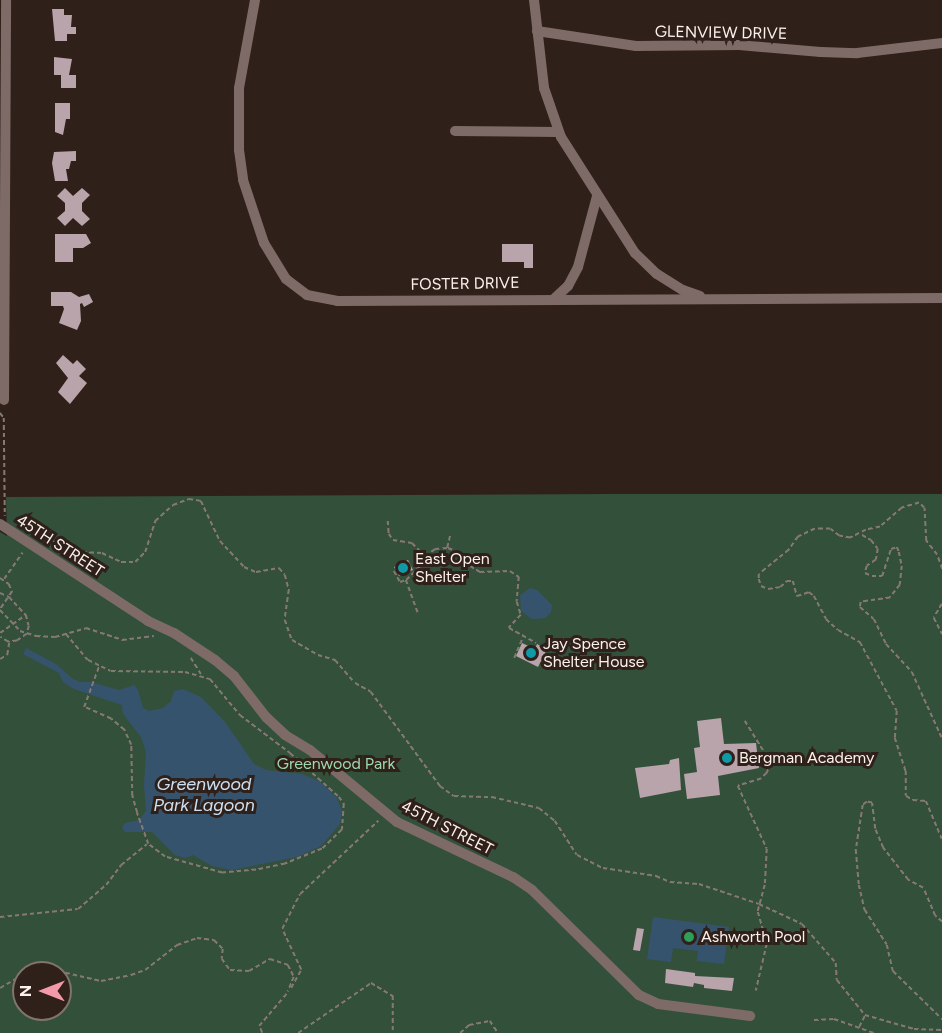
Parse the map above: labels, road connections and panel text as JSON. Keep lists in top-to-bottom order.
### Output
{
  "streets": {
    "street": ["GLENVIEW DRIVE", "FOSTER DRIVE", "45TH STREET"]
  },
  "water": ["Greenwood Park Lagoon"],
  "parks": ["Greenwood Park"],
  "places": [
    "East Open Shelter",
    "Jay Spence Shelter House",
    "Bergman Academy",
    "Ashworth Pool"
  ],
  "north": "left"
}
